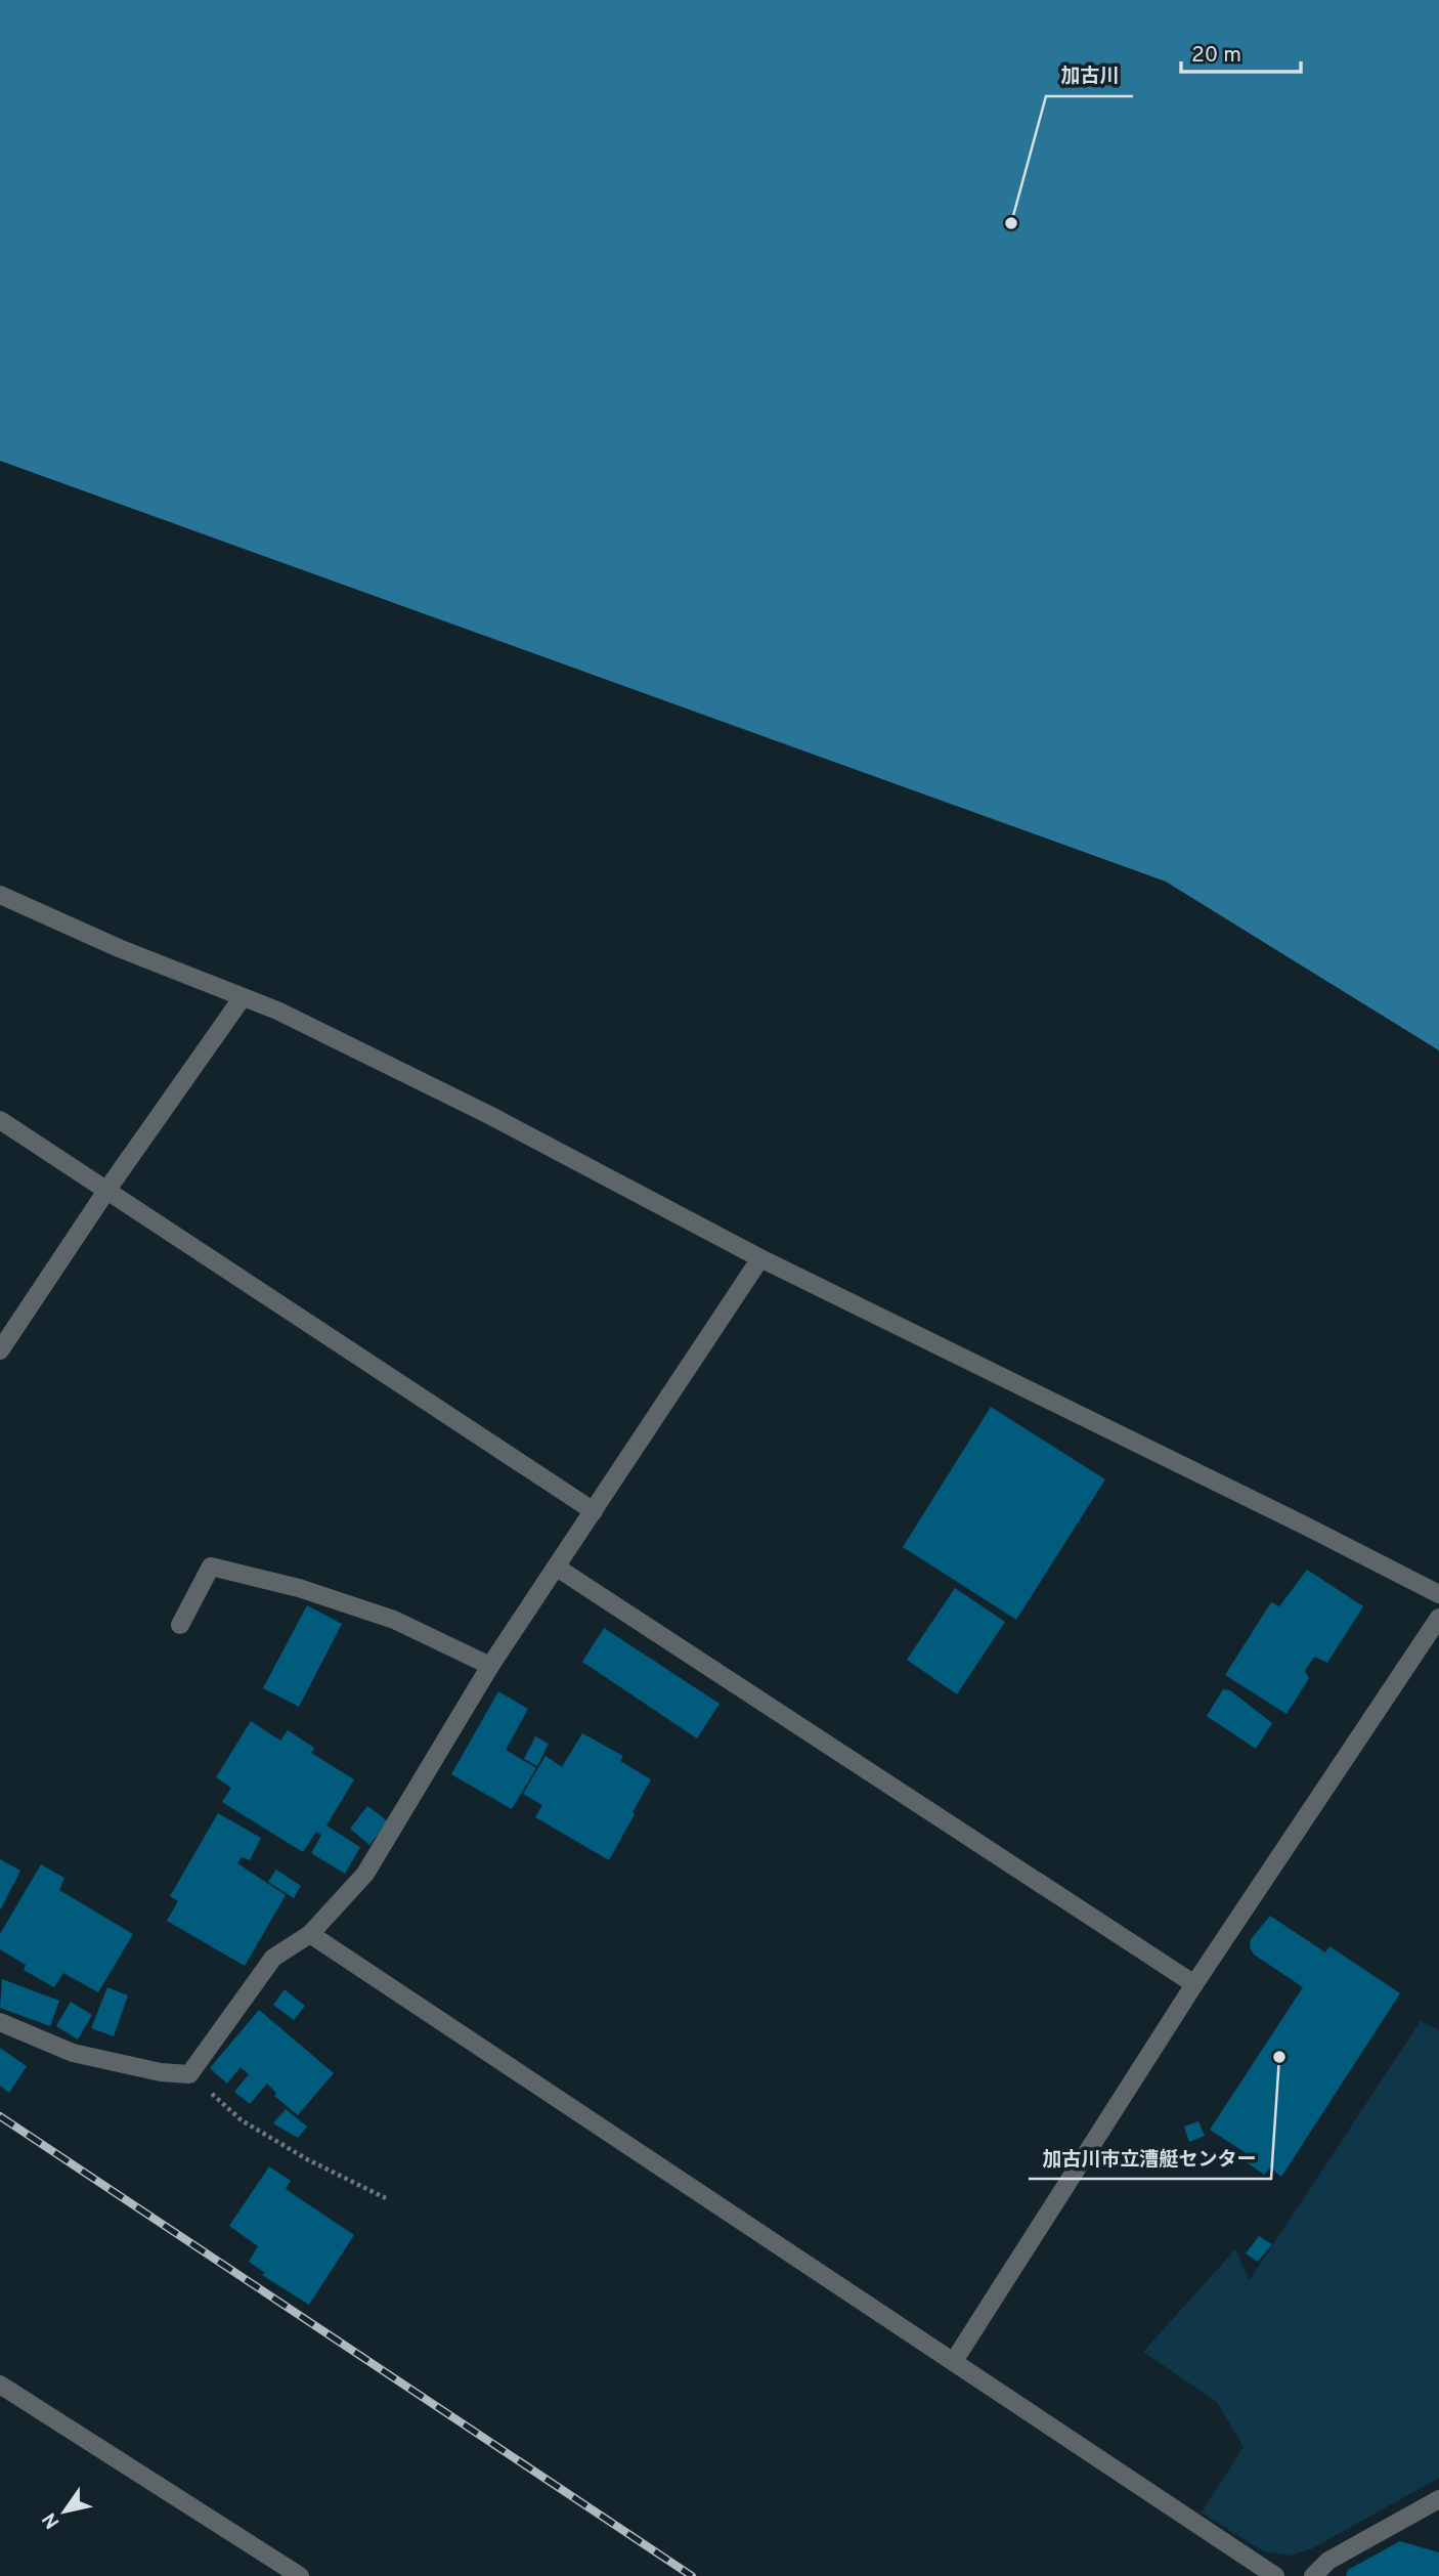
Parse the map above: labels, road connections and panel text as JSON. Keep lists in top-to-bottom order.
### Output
{
  "places": ["加古川", "加古川市立漕艇センター"],
  "scale_bar": "20 m",
  "north": "bottom left"
}
